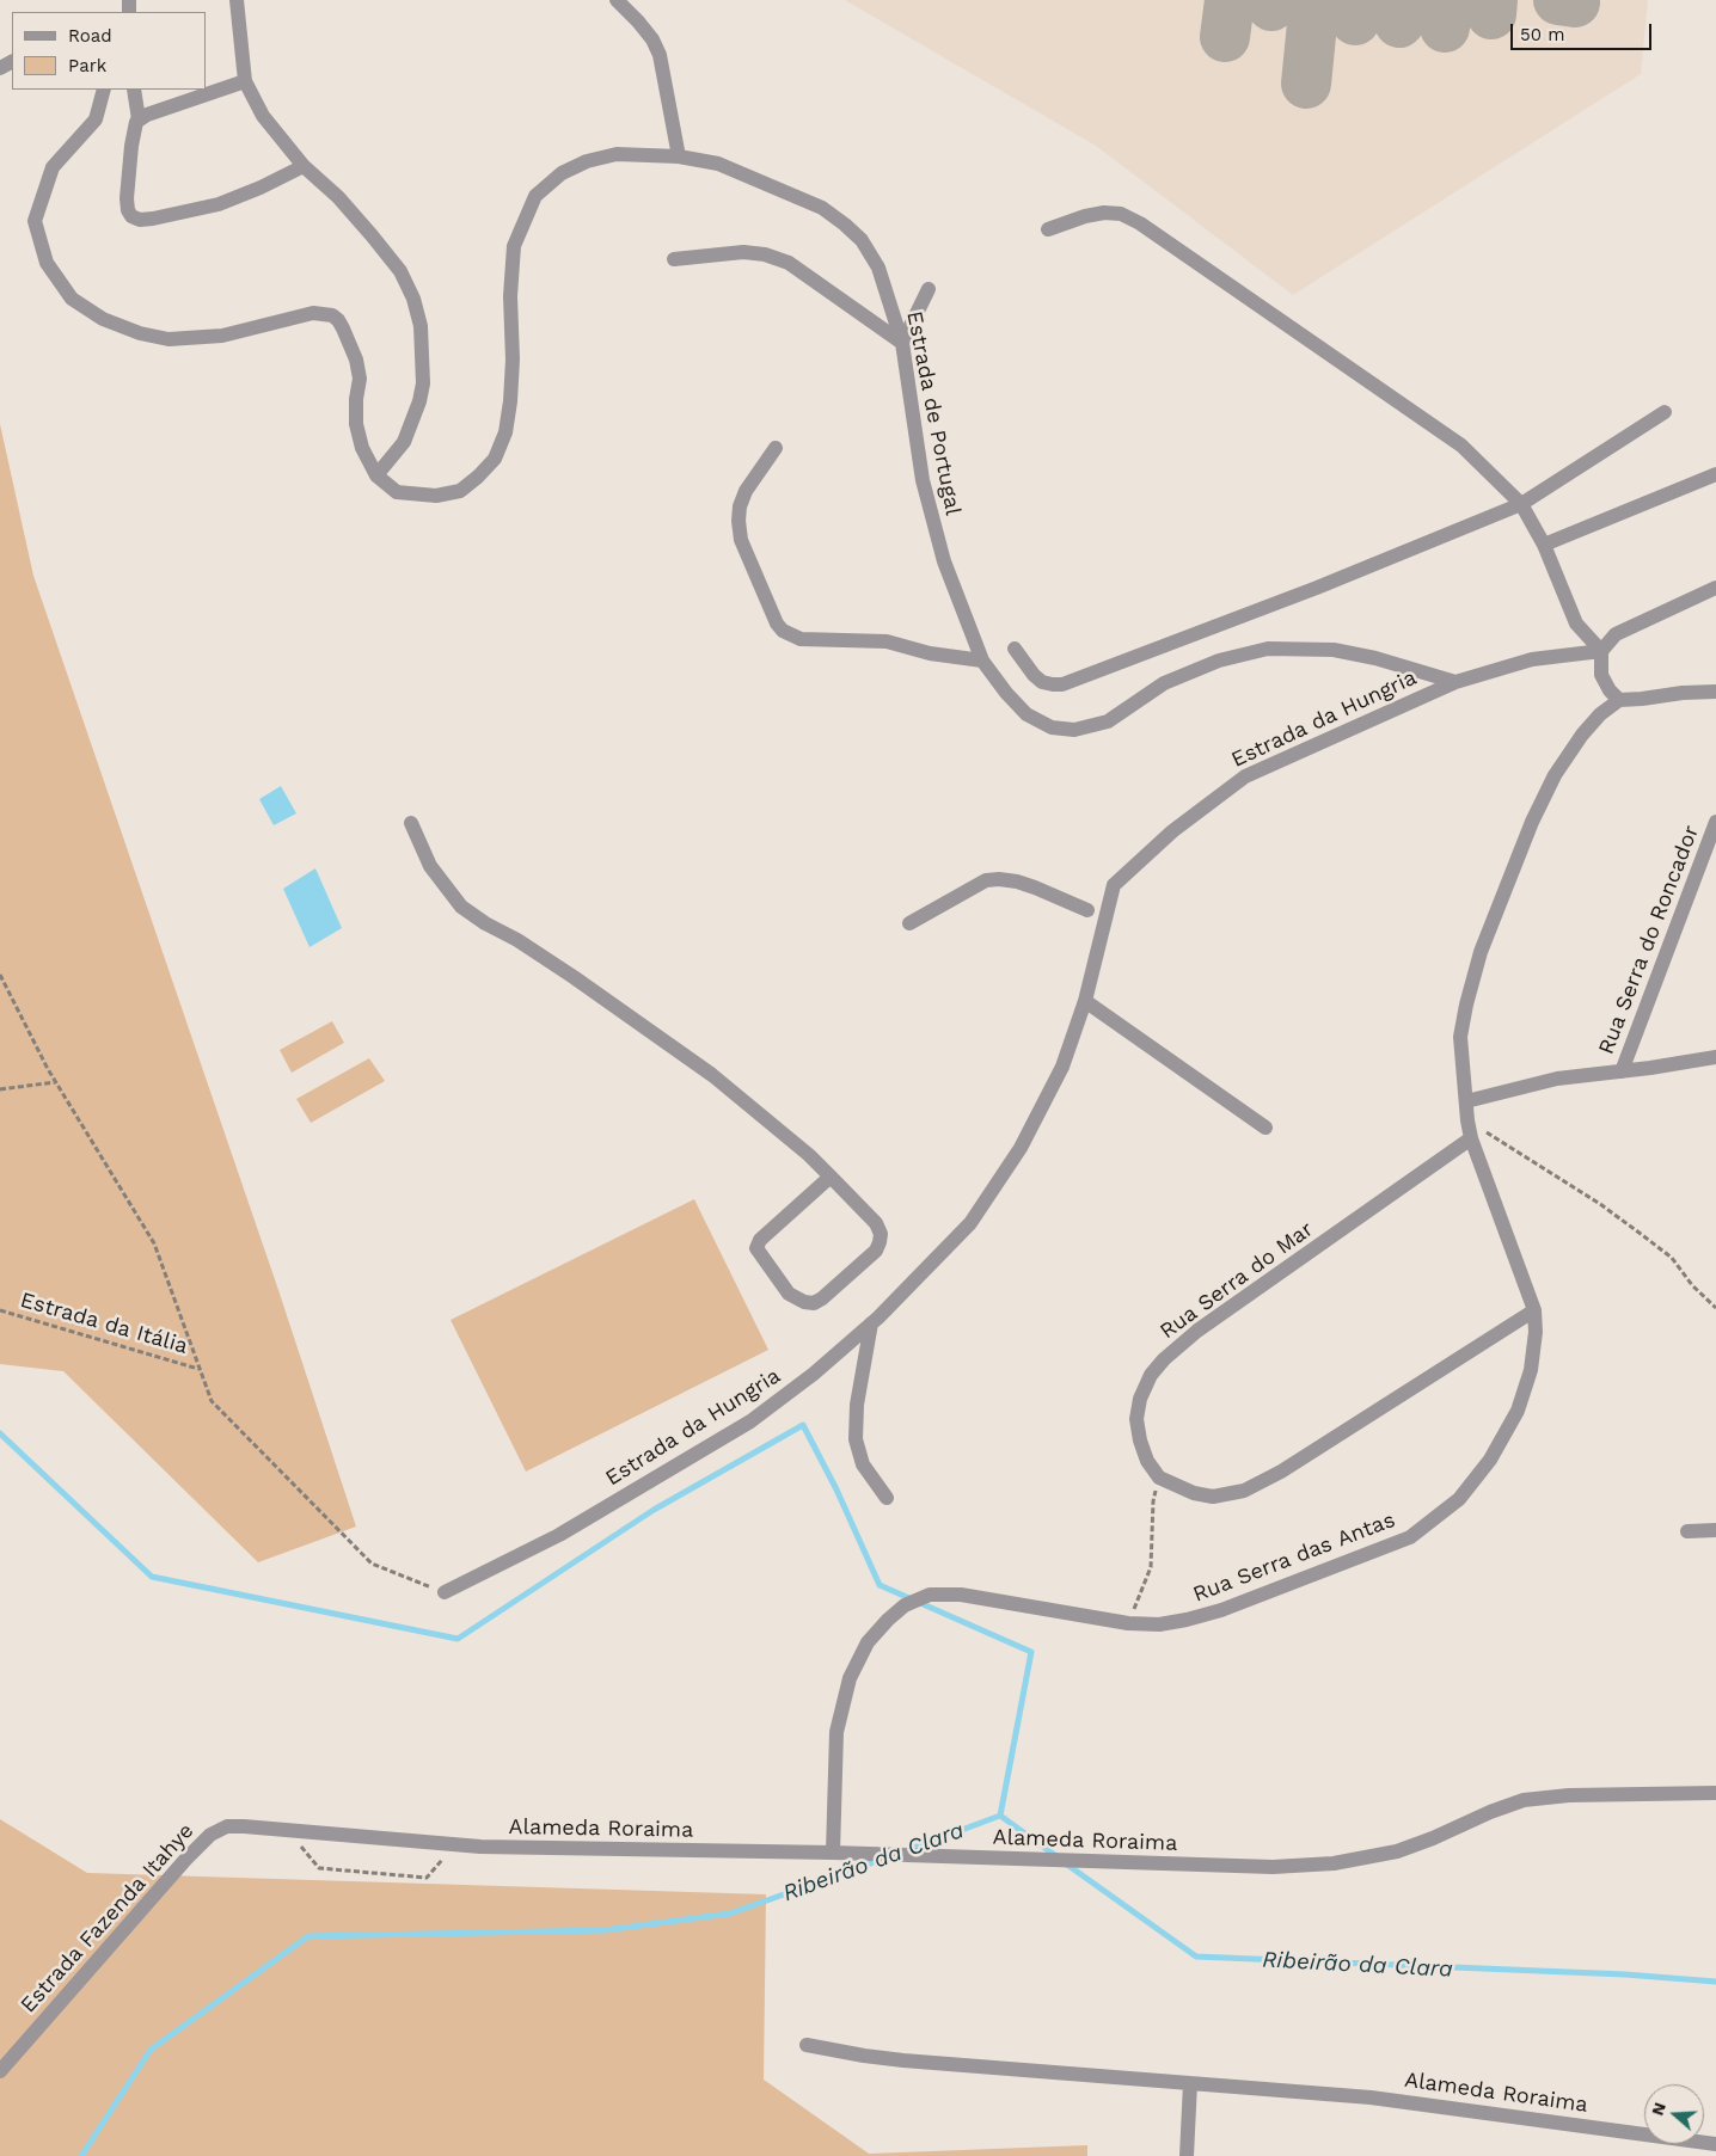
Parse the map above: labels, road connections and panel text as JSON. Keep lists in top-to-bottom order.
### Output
{
  "streets": {
    "street": [
      "Estrada de Portugal",
      "Estrada da Hungria",
      "Rua Serra do Roncador",
      "Rua Serra do Mar",
      "Rua Serra das Antas",
      "Alameda Roraima",
      "Estrada Fazenda Itahye"
    ],
    "path": ["Estrada da Itália"]
  },
  "crossings": [
    ["Estrada de Portugal", "Estrada da Hungria"],
    ["Rua Serra do Mar", "Rua Serra das Antas"],
    ["Rua Serra das Antas", "Alameda Roraima"],
    ["Alameda Roraima", "Estrada Fazenda Itahye"]
  ],
  "water": ["Ribeirão da Clara"],
  "legend": ["Road", "Park"],
  "scale_bar": "50 m",
  "north": "left"
}
